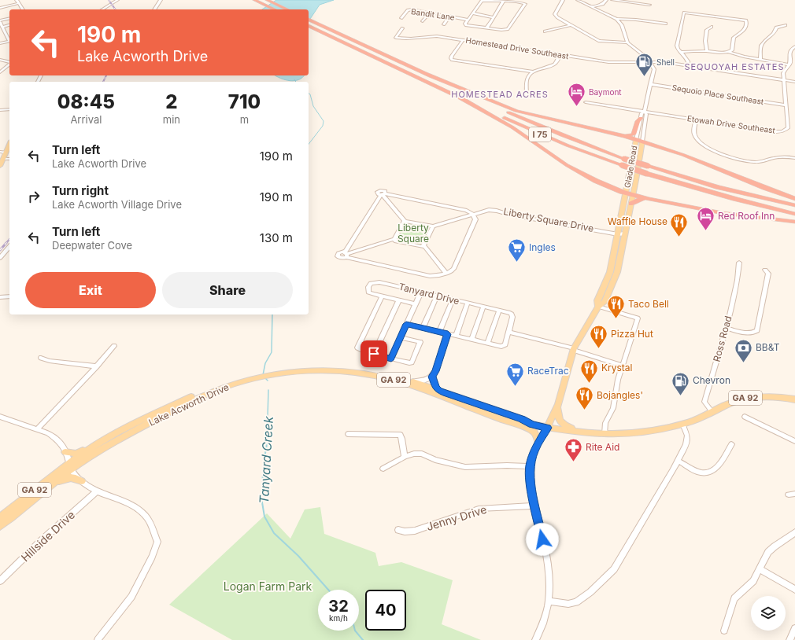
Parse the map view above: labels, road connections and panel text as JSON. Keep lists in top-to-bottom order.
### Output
{
  "streets": {
    "highway": ["I 75"],
    "main road": ["Glade Road", "GA 92", "Lake Acworth Drive"],
    "street": [
      "Bandit Lane",
      "Homestead Drive Southeast",
      "Sequoio Place Southeast",
      "Etowah Drive Southeast",
      "Liberty Square Drive",
      "Tanyard Drive",
      "Ross Road",
      "Jenny Drive",
      "Hillside Drive"
    ]
  },
  "crossings": [
    ["Homestead Drive Southeast", "Etowah Drive Southeast"],
    ["Sequoio Place Southeast", "Etowah Drive Southeast"],
    ["Glade Road", "Liberty Square Drive"],
    ["Ross Road", "Lake Acworth Drive"]
  ],
  "districts": ["SEQUOYAH ESTATES", "HOMESTEAD ACRES"],
  "water": ["Tanyard Creek"],
  "parks": ["Liberty Square", "Logan Farm Park"],
  "places": {
    "fuel station": ["Shell", "Chevron"],
    "hotel": ["Baymont", "Red Roof Inn"],
    "restaurant": [
      "Waffle House",
      "Taco Bell",
      "Pizza Hut",
      "Krystal",
      "Bojangles'"
    ],
    "supermarket": ["Ingles", "RaceTrac"],
    "bank": ["BB&T"],
    "pharmacy": ["Rite Aid"]
  },
  "page": {
    "turn": ["190 m", "Lake Acworth Drive"],
    "eta": [
      "08:45",
      "Arrival",
      "2",
      "min",
      "710",
      "m"
    ],
    "list": [
      {
        "name": "Turn left",
        "note": "Lake Acworth Drive",
        "value": "190 m"
      },
      {
        "name": "Turn right",
        "note": "Lake Acworth Village Drive",
        "value": "190 m"
      },
      {
        "name": "Turn left",
        "note": "Deepwater Cove",
        "value": "130 m"
      }
    ],
    "buttons": ["Exit", "Share"],
    "speed": "32 km/h",
    "limit": "40"
  }
}
